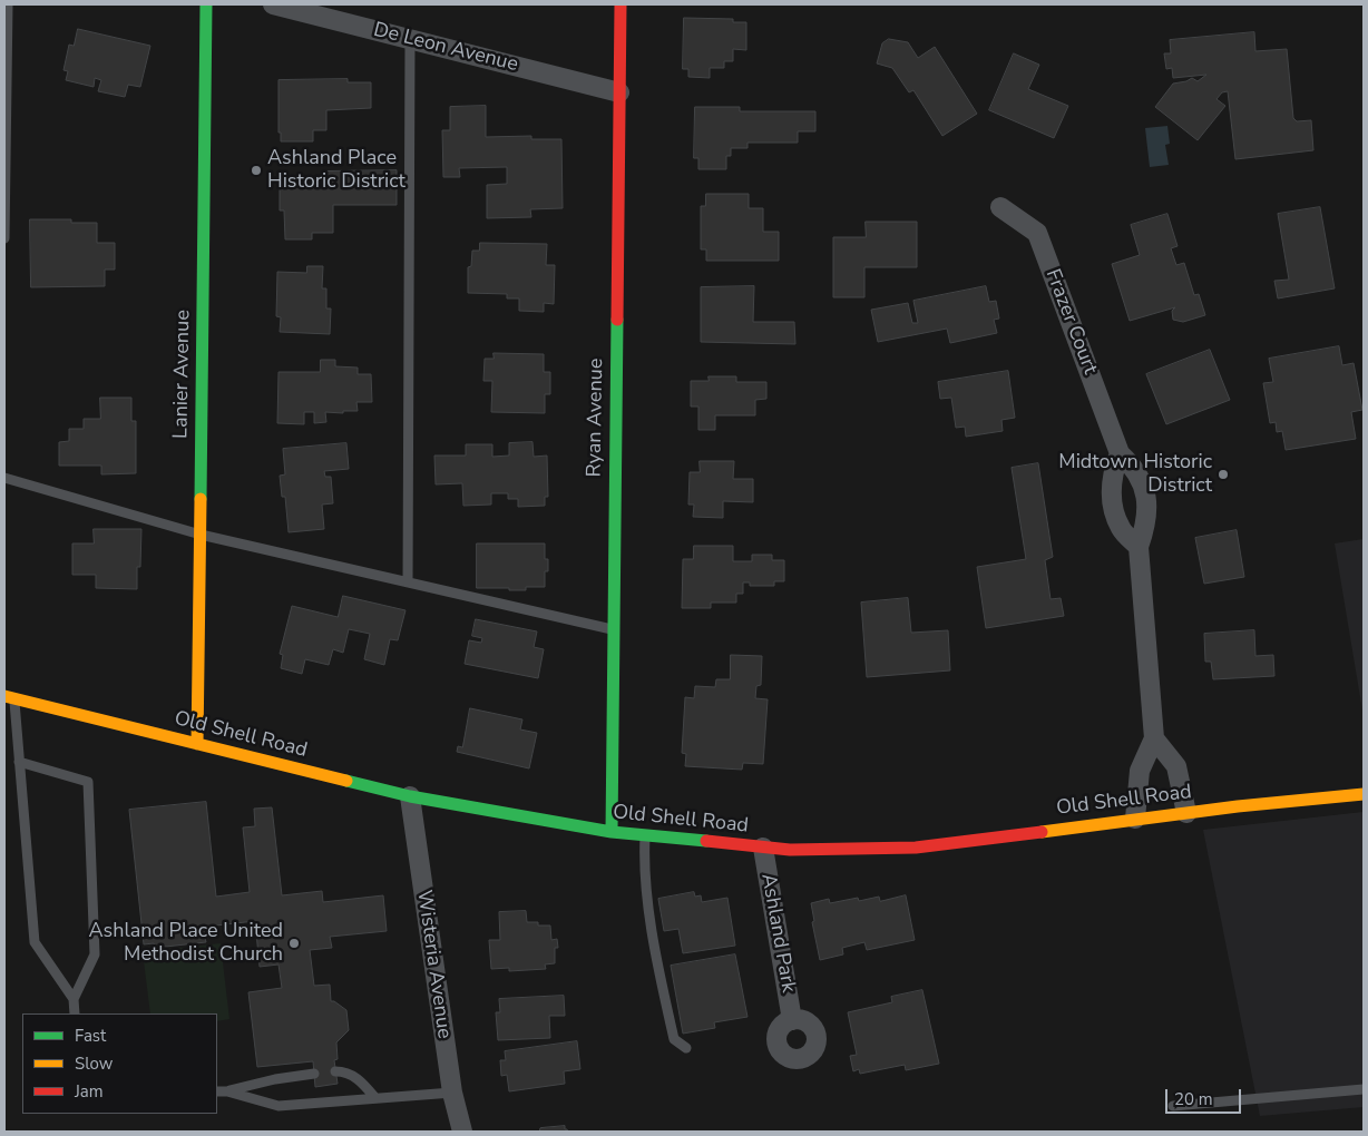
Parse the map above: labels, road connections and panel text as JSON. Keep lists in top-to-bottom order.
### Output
{
  "streets": {
    "street": [
      "De Leon Avenue",
      "Frazer Court",
      "Lanier Avenue",
      "Ryan Avenue",
      "Old Shell Road",
      "Ashland Park",
      "Wisteria Avenue"
    ]
  },
  "crossings": [
    ["De Leon Avenue", "Ryan Avenue"],
    ["Frazer Court", "Old Shell Road"],
    ["Lanier Avenue", "Old Shell Road"],
    ["Ryan Avenue", "Old Shell Road"],
    ["Old Shell Road", "Ashland Park"],
    ["Old Shell Road", "Wisteria Avenue"]
  ],
  "places": ["Ashland Place Historic District", "Midtown Historic District", "Ashland Place United Methodist Church"],
  "legend": ["Fast", "Slow", "Jam"],
  "scale_bar": "20 m"
}
